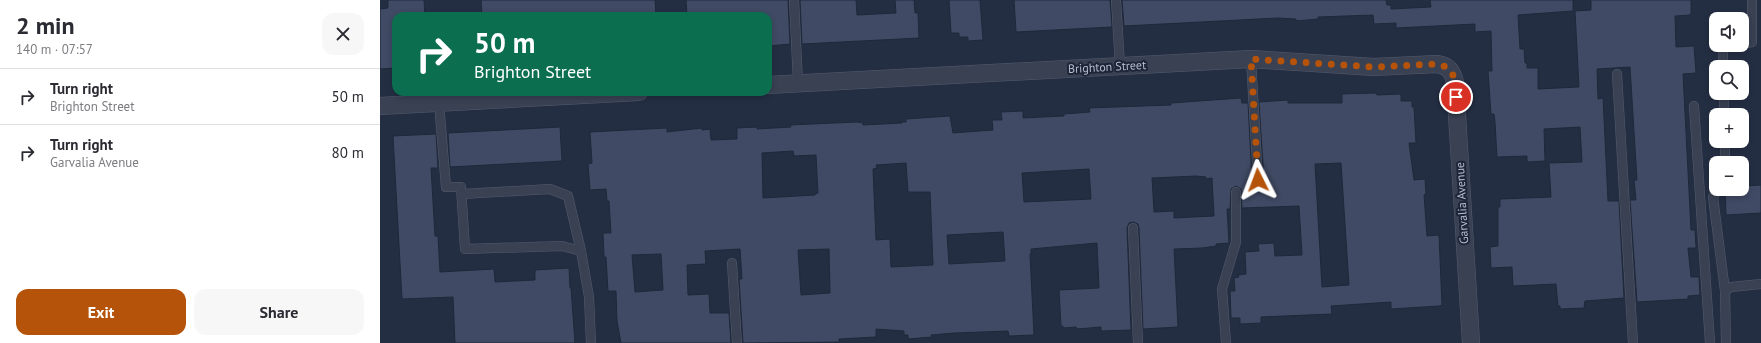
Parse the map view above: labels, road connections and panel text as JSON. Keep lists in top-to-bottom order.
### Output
{
  "streets": {
    "street": ["Brighton Street", "Garvalia Avenue"]
  },
  "crossings": [
    ["Brighton Street", "Garvalia Avenue"]
  ],
  "page": {
    "heading": ["2 min", "140 m · 07:57"],
    "map_buttons": ["+", "−"],
    "turn": ["50 m", "Brighton Street"],
    "list": [
      {
        "name": "Turn right",
        "note": "Brighton Street",
        "value": "50 m"
      },
      {
        "name": "Turn right",
        "note": "Garvalia Avenue",
        "value": "80 m"
      }
    ],
    "buttons": ["Exit", "Share"]
  }
}
